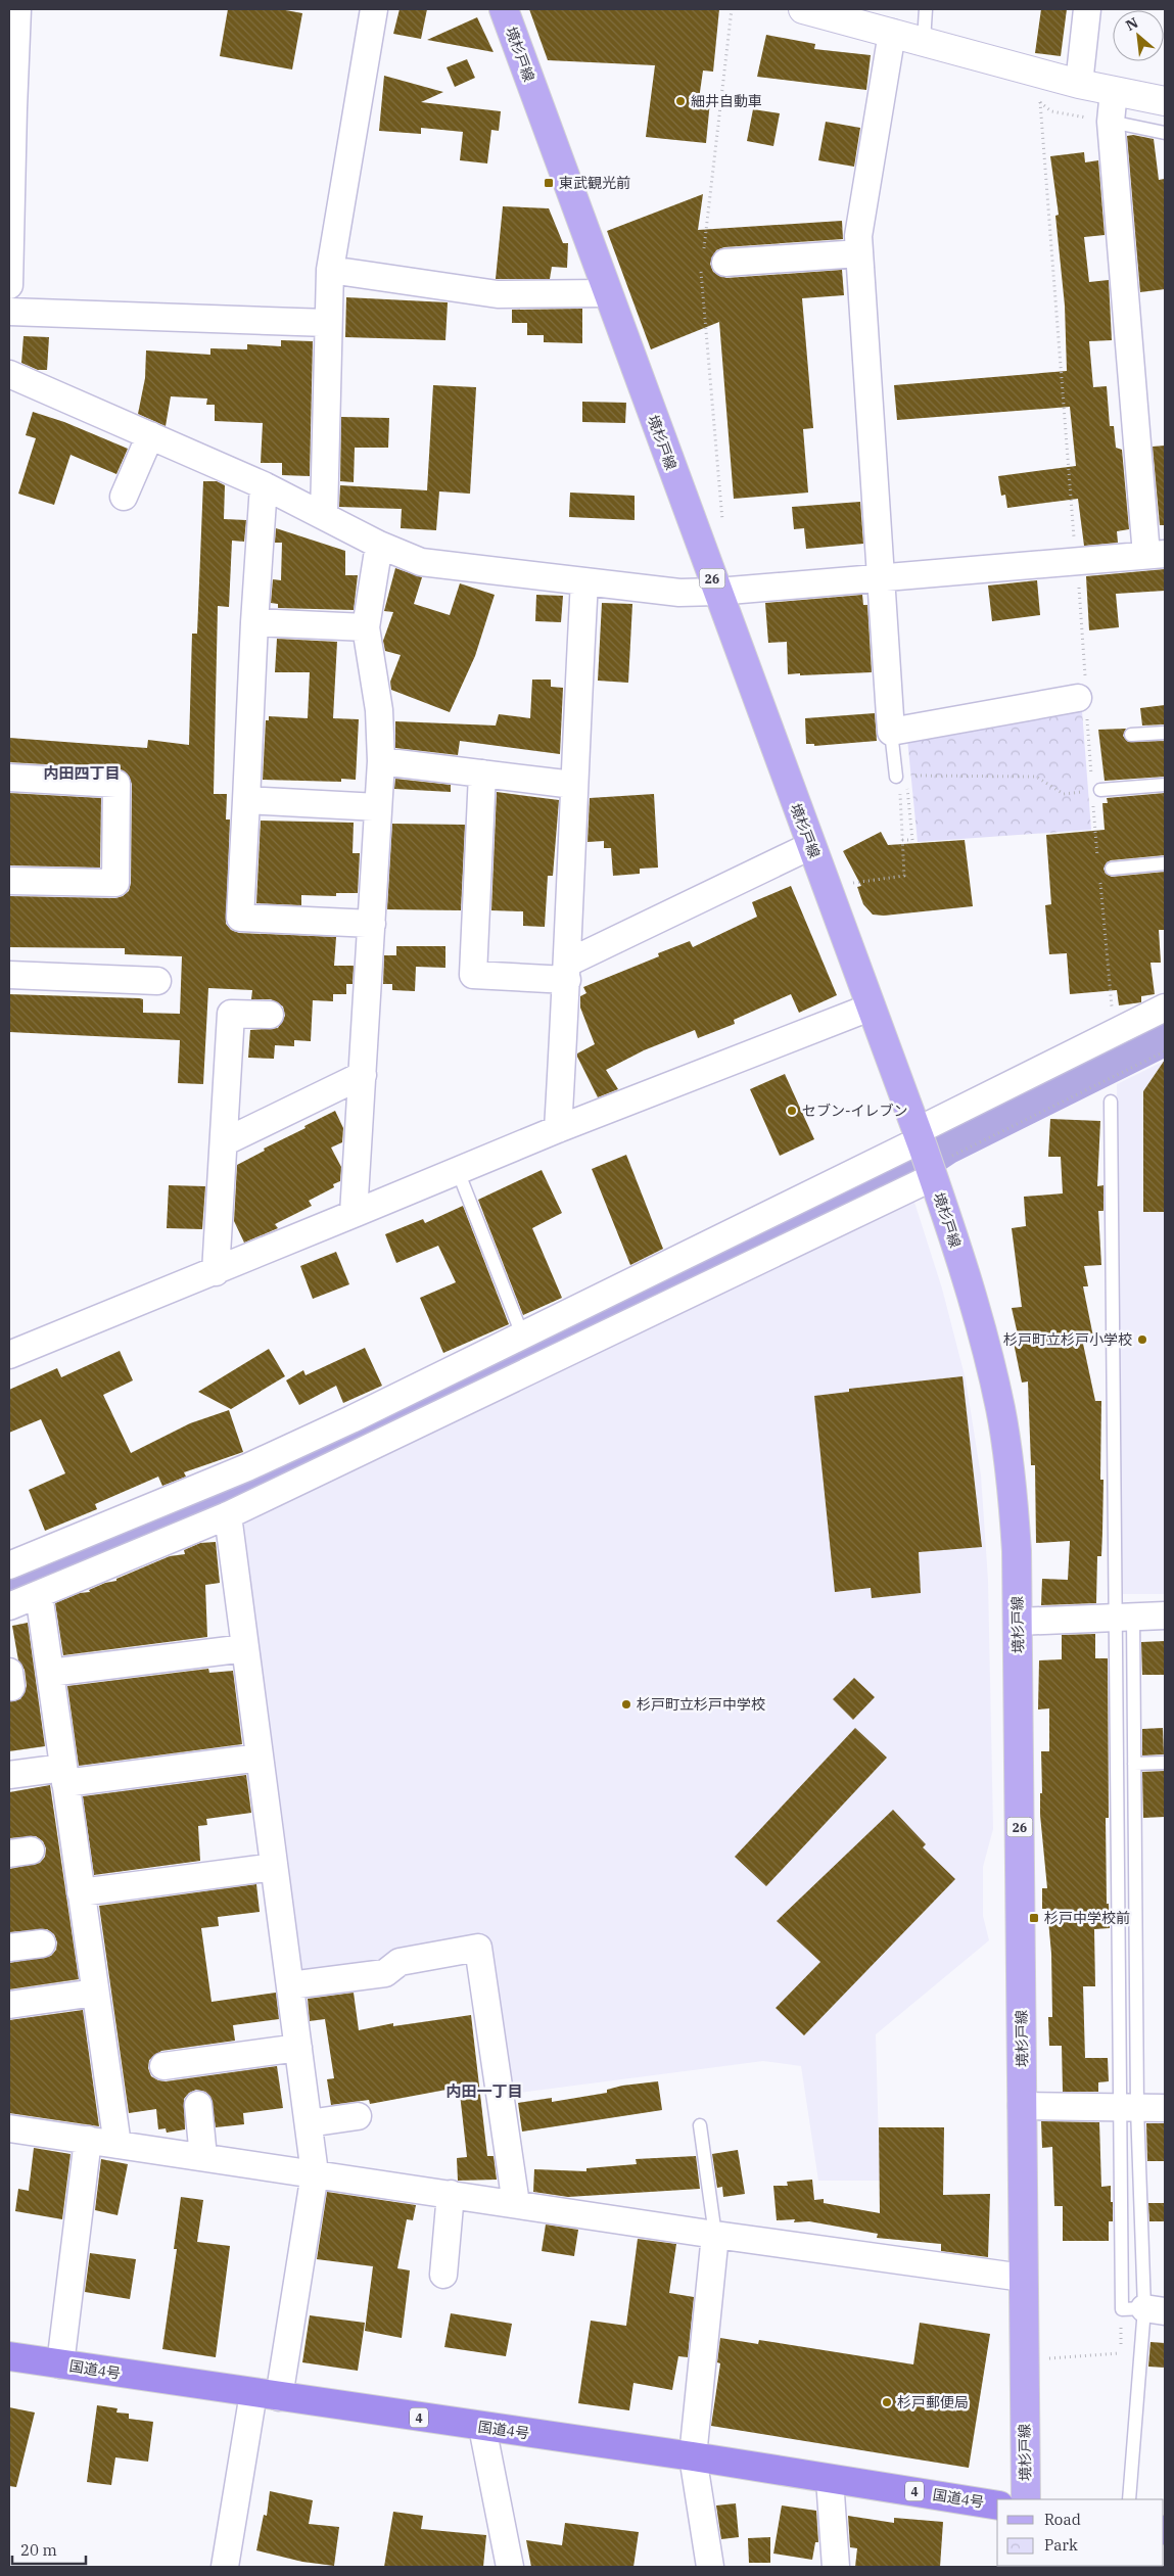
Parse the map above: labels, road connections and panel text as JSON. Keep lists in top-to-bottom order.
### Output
{
  "streets": {
    "highway": ["国道4号", "4"],
    "main road": ["境杉戸線", "26"]
  },
  "districts": ["内田四丁目", "内田一丁目"],
  "places": {
    "other": [
      "細井自動車",
      "セブン-イレブン",
      "杉戸町立杉戸小学校",
      "杉戸町立杉戸中学校",
      "杉戸郵便局"
    ],
    "transit": ["東武観光前", "杉戸中学校前"]
  },
  "legend": ["Road", "Park"],
  "scale_bar": "20 m",
  "north": "top left"
}
